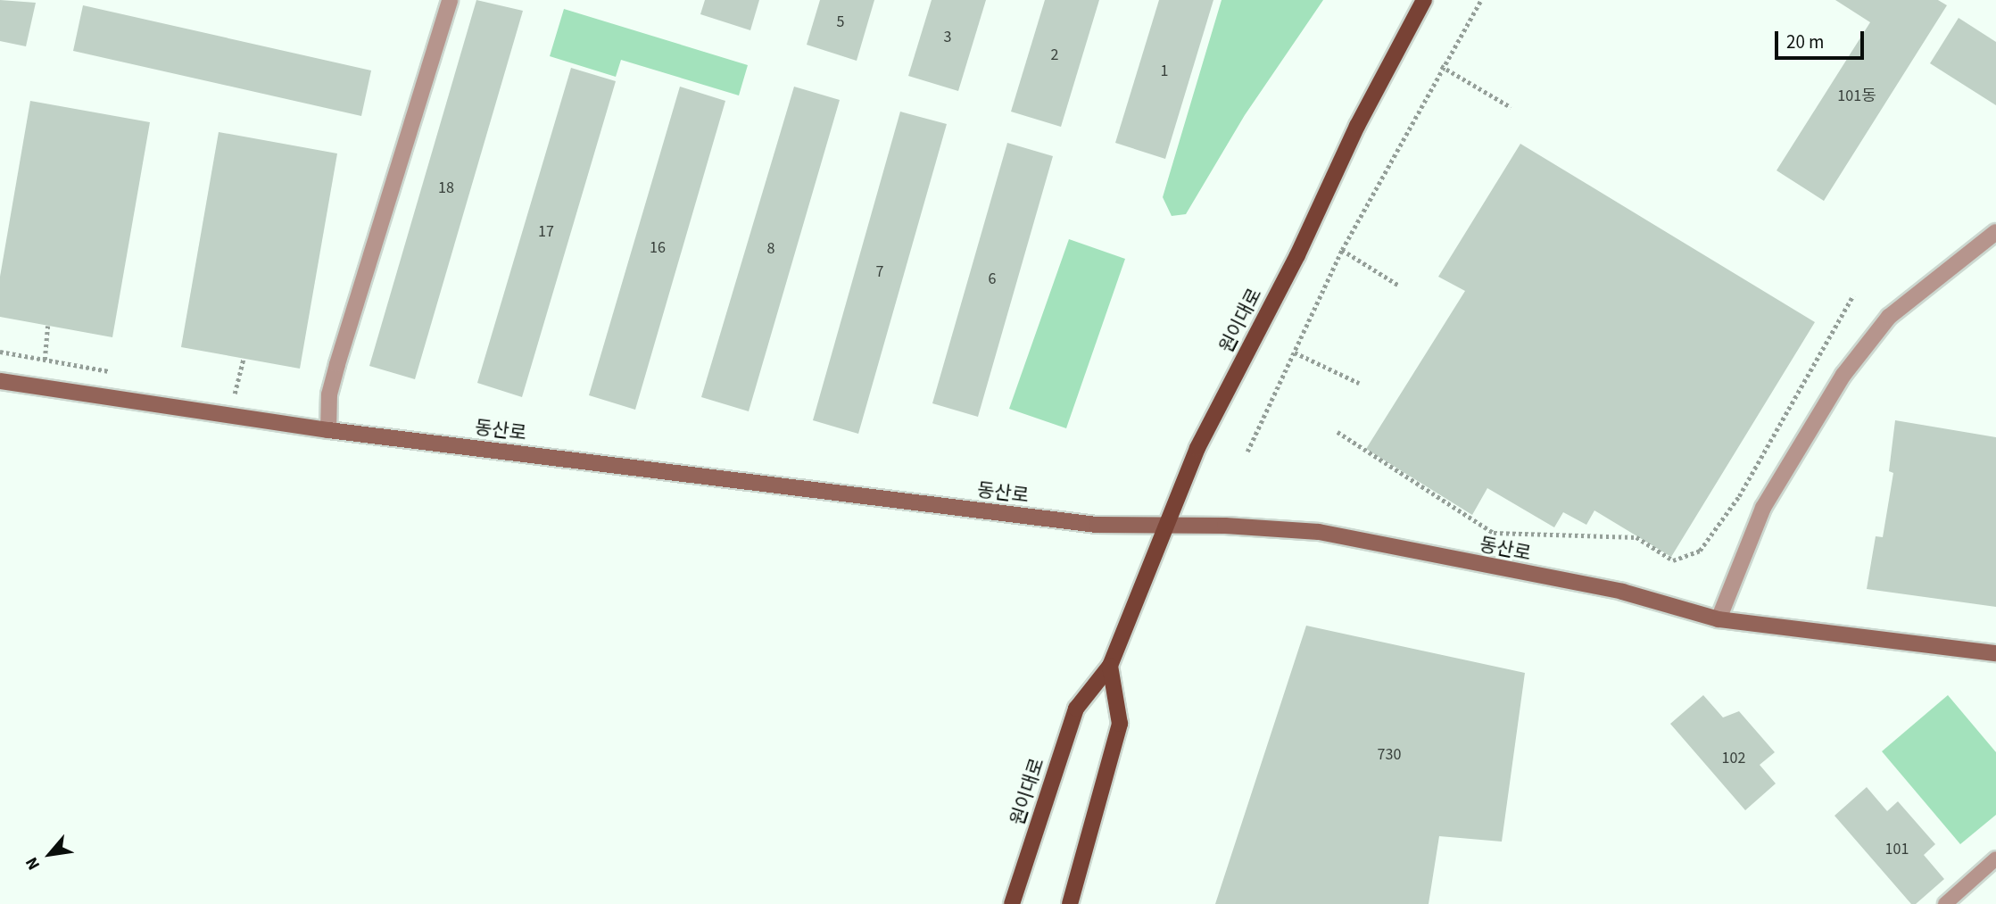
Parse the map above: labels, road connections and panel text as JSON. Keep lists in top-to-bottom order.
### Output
{
  "streets": {
    "main road": ["원이대로", "동산로"]
  },
  "crossings": [
    ["원이대로", "동산로"]
  ],
  "house_numbers": [
    "5",
    "3",
    "2",
    "1",
    "101동",
    "18",
    "17",
    "16",
    "8",
    "7",
    "6",
    "730",
    "102",
    "101"
  ],
  "scale_bar": "20 m",
  "north": "bottom left"
}
